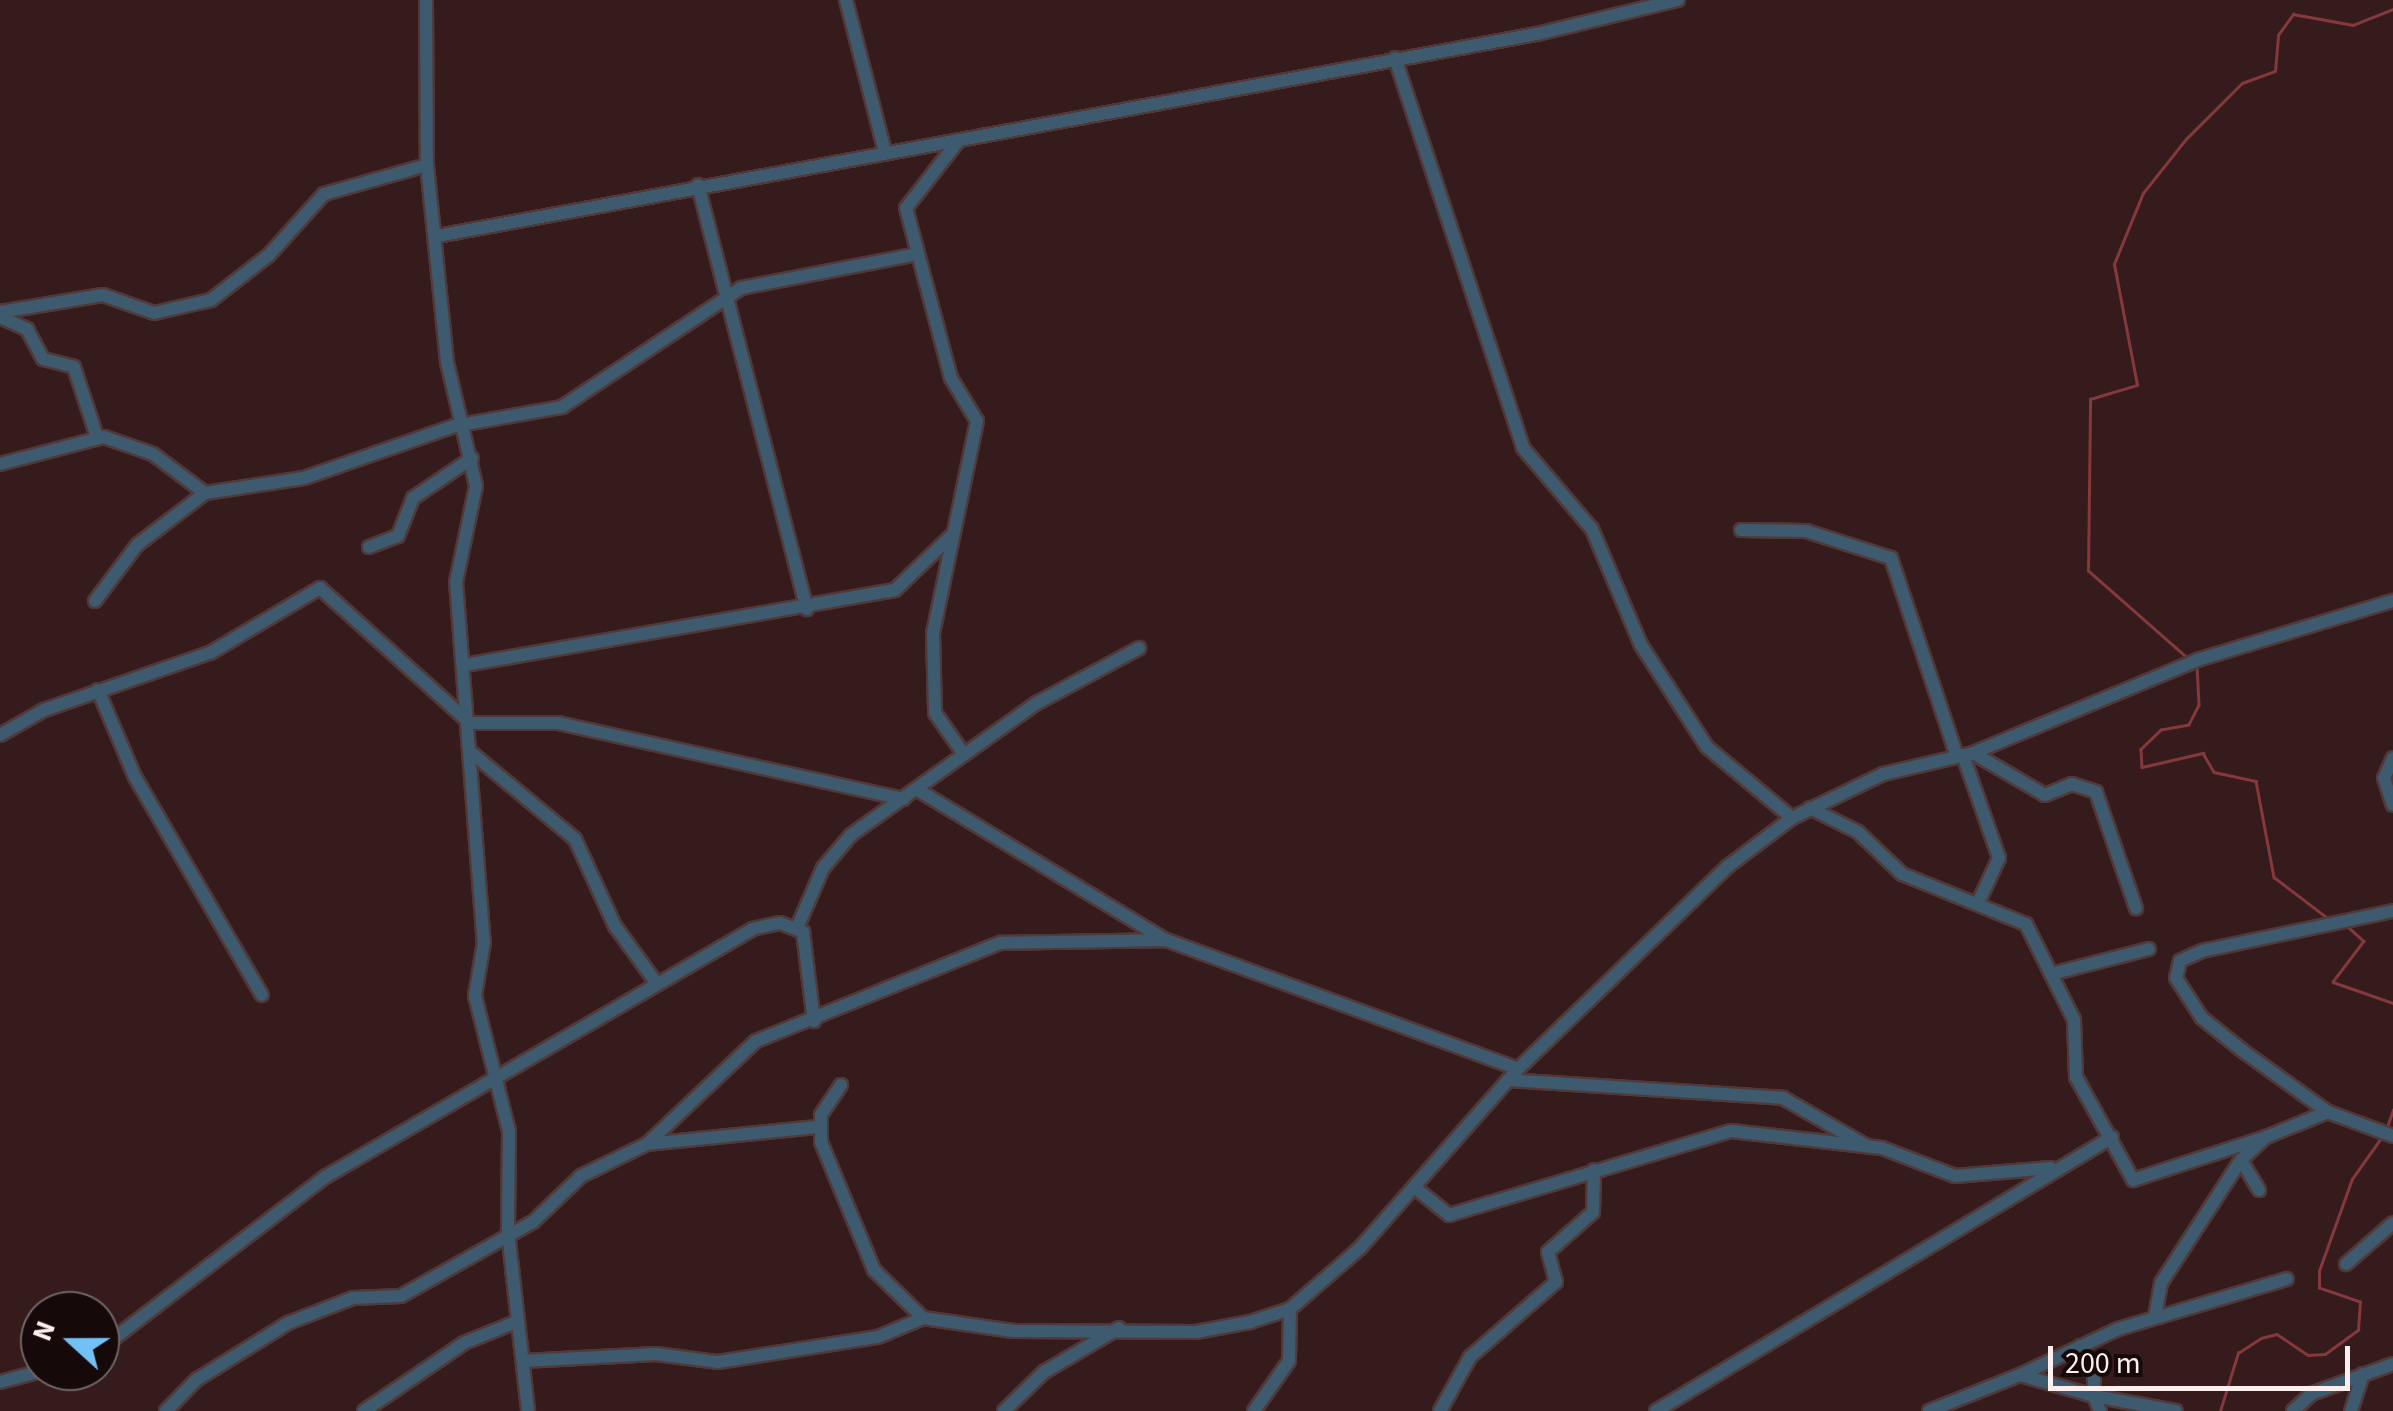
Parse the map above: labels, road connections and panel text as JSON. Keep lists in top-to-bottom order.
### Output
{
  "scale_bar": "200 m",
  "north": "left"
}
